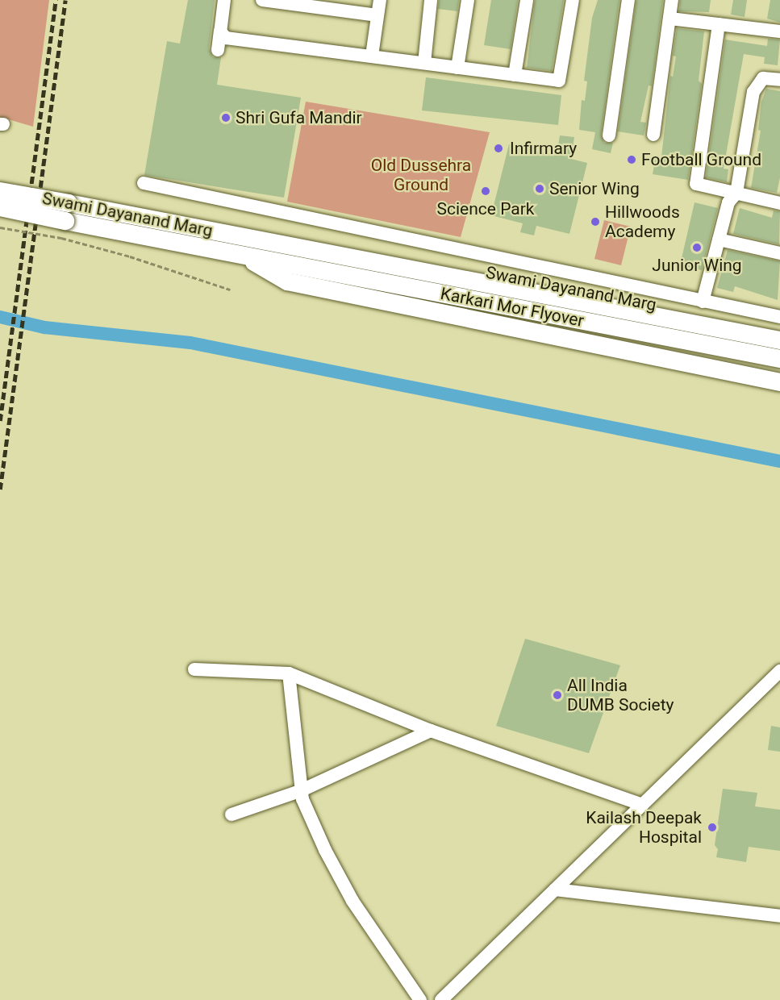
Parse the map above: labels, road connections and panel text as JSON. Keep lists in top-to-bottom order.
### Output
{
  "streets": {
    "main road": ["Swami Dayanand Marg", "Karkari Mor Flyover"]
  },
  "crossings": [
    ["Swami Dayanand Marg", "Karkari Mor Flyover"]
  ],
  "parks": ["Old Dussehra Ground"],
  "places": [
    "Shri Gufa Mandir",
    "Infirmary",
    "Football Ground",
    "Senior Wing",
    "Science Park",
    "Hillwoods Academy",
    "Junior Wing",
    "All India DUMB Society",
    "Kailash Deepak Hospital"
  ]
}
